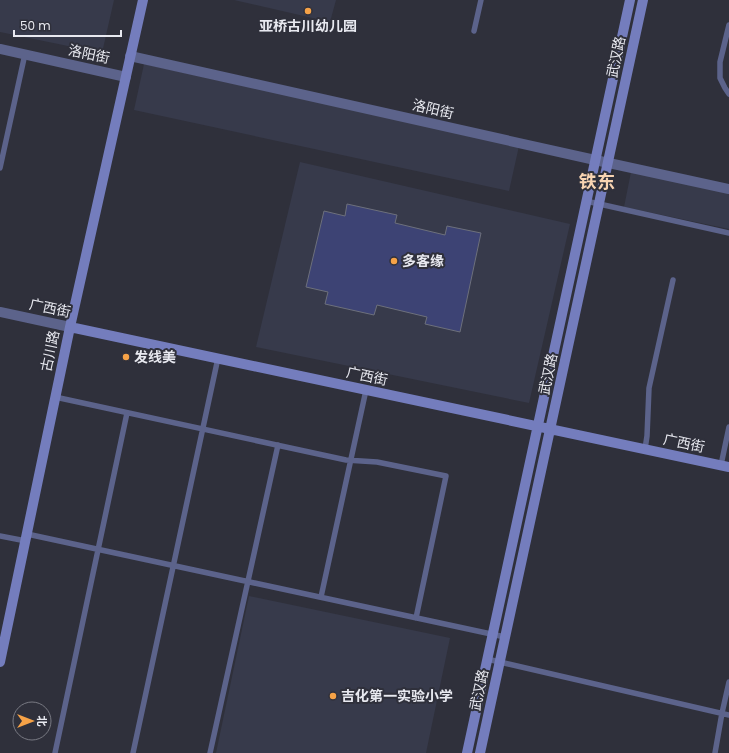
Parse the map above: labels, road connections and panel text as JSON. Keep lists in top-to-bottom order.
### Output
{
  "streets": {
    "main road": ["武汉路", "广西街", "古川路"],
    "street": ["洛阳街"]
  },
  "crossings": [
    ["洛阳街", "武汉路"],
    ["洛阳街", "古川路"],
    ["武汉路", "广西街"],
    ["广西街", "古川路"]
  ],
  "districts": ["铁东"],
  "places": [
    "亚桥古川幼儿园",
    "多客缘",
    "发线美",
    "吉化第一实验小学"
  ],
  "scale_bar": "50 m",
  "north": "right"
}
